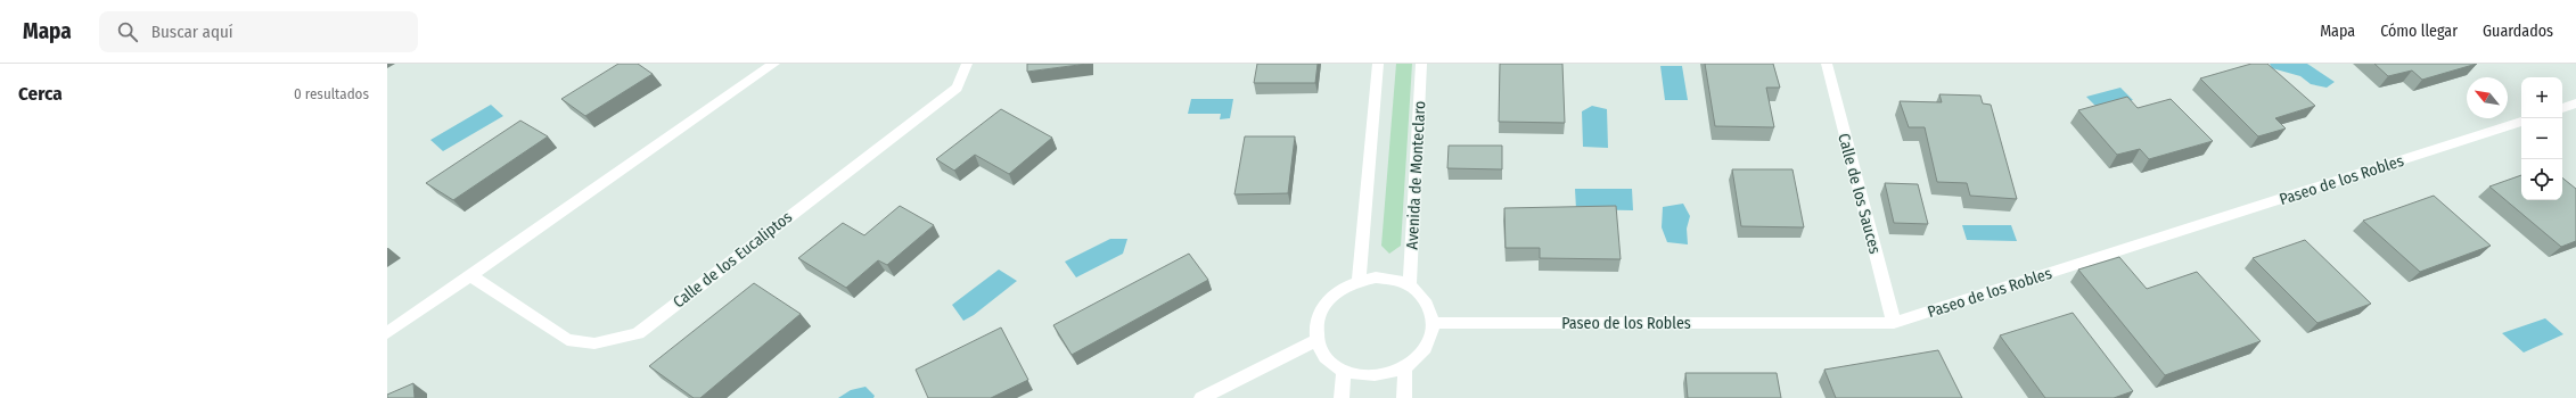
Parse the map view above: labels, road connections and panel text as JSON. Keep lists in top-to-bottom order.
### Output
{
  "streets": {
    "street": [
      "Avenida de Monteclaro",
      "Paseo de los Robles",
      "Calle de los Sauces",
      "Calle de los Eucaliptos"
    ]
  },
  "crossings": [
    ["Avenida de Monteclaro", "Paseo de los Robles"],
    ["Paseo de los Robles", "Calle de los Sauces"]
  ],
  "north": "top left",
  "page": {
    "header": "Mapa",
    "search": "Buscar aquí",
    "nav": ["Mapa", "Cómo llegar", "Guardados"],
    "heading": ["Cerca", "0 resultados"],
    "map_buttons": ["+", "−"]
  }
}
